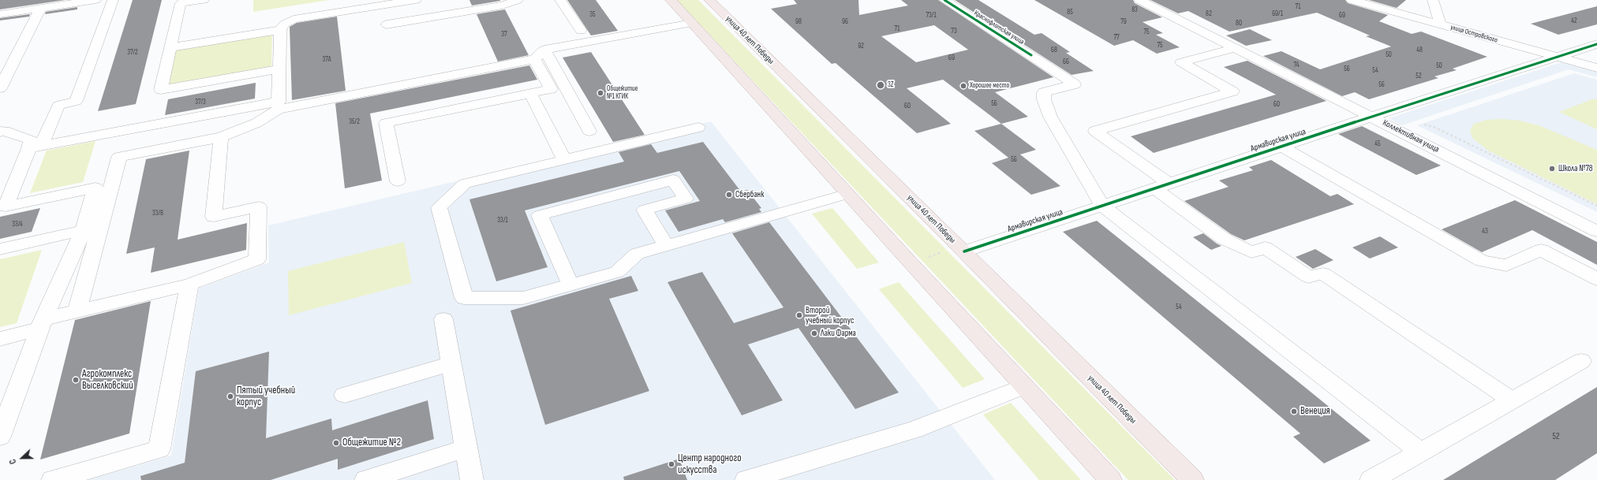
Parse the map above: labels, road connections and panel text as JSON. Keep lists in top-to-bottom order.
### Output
{
  "streets": {
    "main road": ["улица 40 лет Победы"],
    "street": [
      "Краснофлотская улица",
      "улица Островского",
      "Коллективная улица",
      "Армавирская улица"
    ]
  },
  "crossings": [
    ["Краснофлотская улица", "Армавирская улица"],
    ["улица Островского", "Армавирская улица"],
    ["улица 40 лет Победы", "Армавирская улица"],
    ["Коллективная улица", "Армавирская улица"]
  ],
  "places": [
    "3Z",
    "Хорошее место",
    "Общежитие №1 КГИК",
    "Школа №78",
    "Сбербанк",
    "Второй учебный корпус",
    "Лаки Фарма",
    "Агрокомплекс Выселковский",
    "Пятый учебный корпус",
    "Венеция",
    "Общежитие №2",
    "Центр народного искусства"
  ],
  "house_numbers": [
    "71",
    "83",
    "85",
    "82",
    "69/1",
    "35",
    "73/1",
    "69",
    "42",
    "98",
    "96",
    "79",
    "80",
    "71",
    "73",
    "75",
    "37",
    "77",
    "75",
    "92",
    "68",
    "48",
    "37/2",
    "50",
    "69",
    "37А",
    "66",
    "74",
    "50",
    "56",
    "54",
    "52",
    "56",
    "37/3",
    "56",
    "60",
    "60",
    "35/2",
    "45",
    "56",
    "33/8",
    "33/1",
    "33/4",
    "43",
    "54",
    "52"
  ],
  "north": "left"
}
